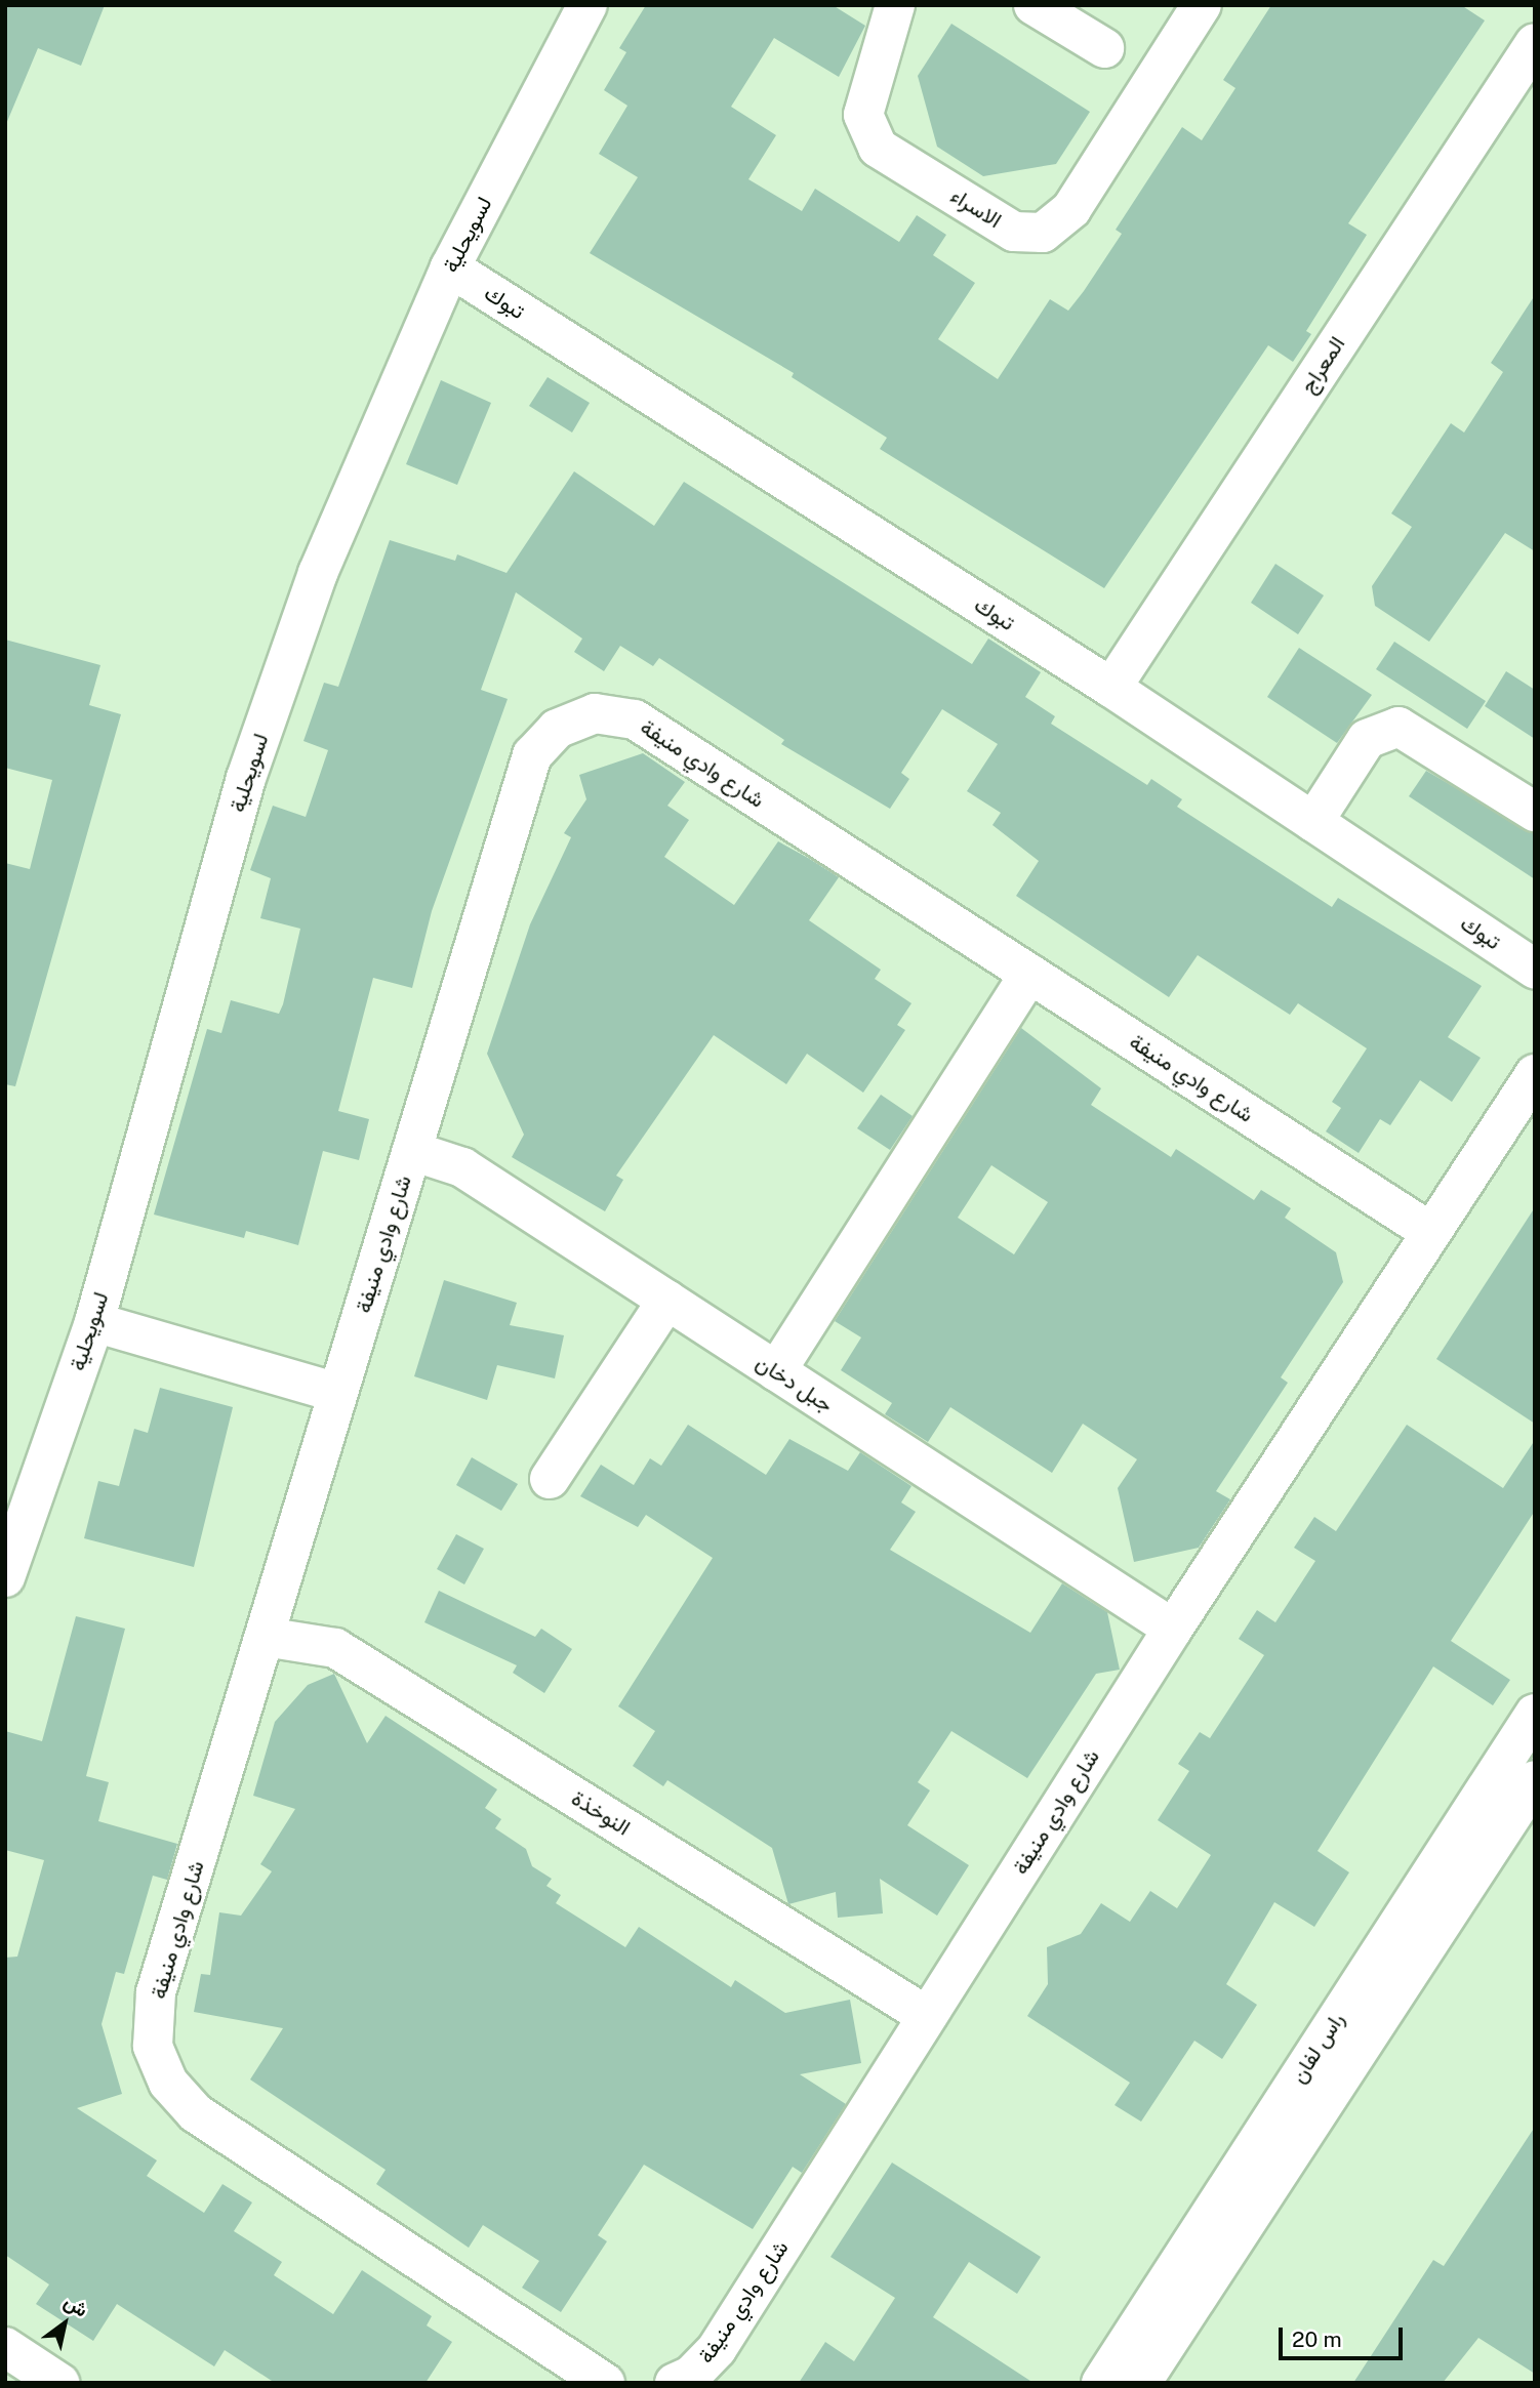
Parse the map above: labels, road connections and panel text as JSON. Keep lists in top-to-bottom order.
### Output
{
  "streets": {
    "street": [
      "الاسراء",
      "لسويحلية",
      "تبوك",
      "المعراج",
      "شارع وادي منيفة",
      "جبل دخان",
      "النوخذة",
      "راس لفان"
    ]
  },
  "crossings": [
    ["لسويحلية", "تبوك"],
    ["تبوك", "المعراج"],
    ["شارع وادي منيفة", "جبل دخان"],
    ["شارع وادي منيفة", "النوخذة"]
  ],
  "scale_bar": "20 m",
  "north": "top right"
}
